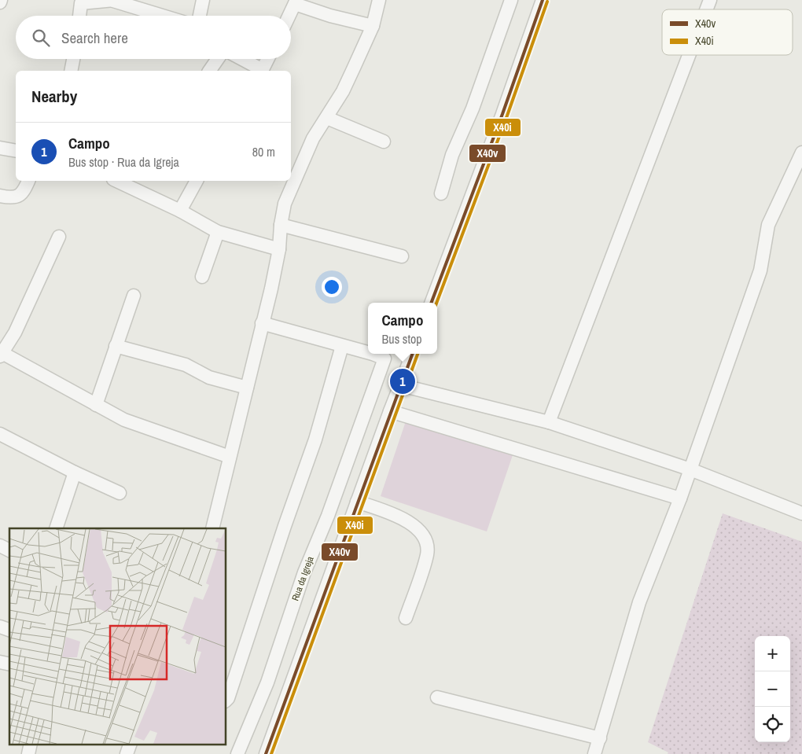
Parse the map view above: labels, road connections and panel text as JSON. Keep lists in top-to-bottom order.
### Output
{
  "streets": {
    "street": ["Rua da Igreja"]
  },
  "lines": ["transit line X40v", "transit line X40i"],
  "legend": ["X40v", "X40i"],
  "page": {
    "search": "Search here",
    "heading": "Nearby",
    "list": [
      {
        "mark": "1",
        "name": "Campo",
        "note": "Bus stop · Rua da Igreja",
        "value": "80 m"
      }
    ],
    "popup": ["Campo", "Bus stop"],
    "pins": "1",
    "map_buttons": ["+", "−"]
  }
}
